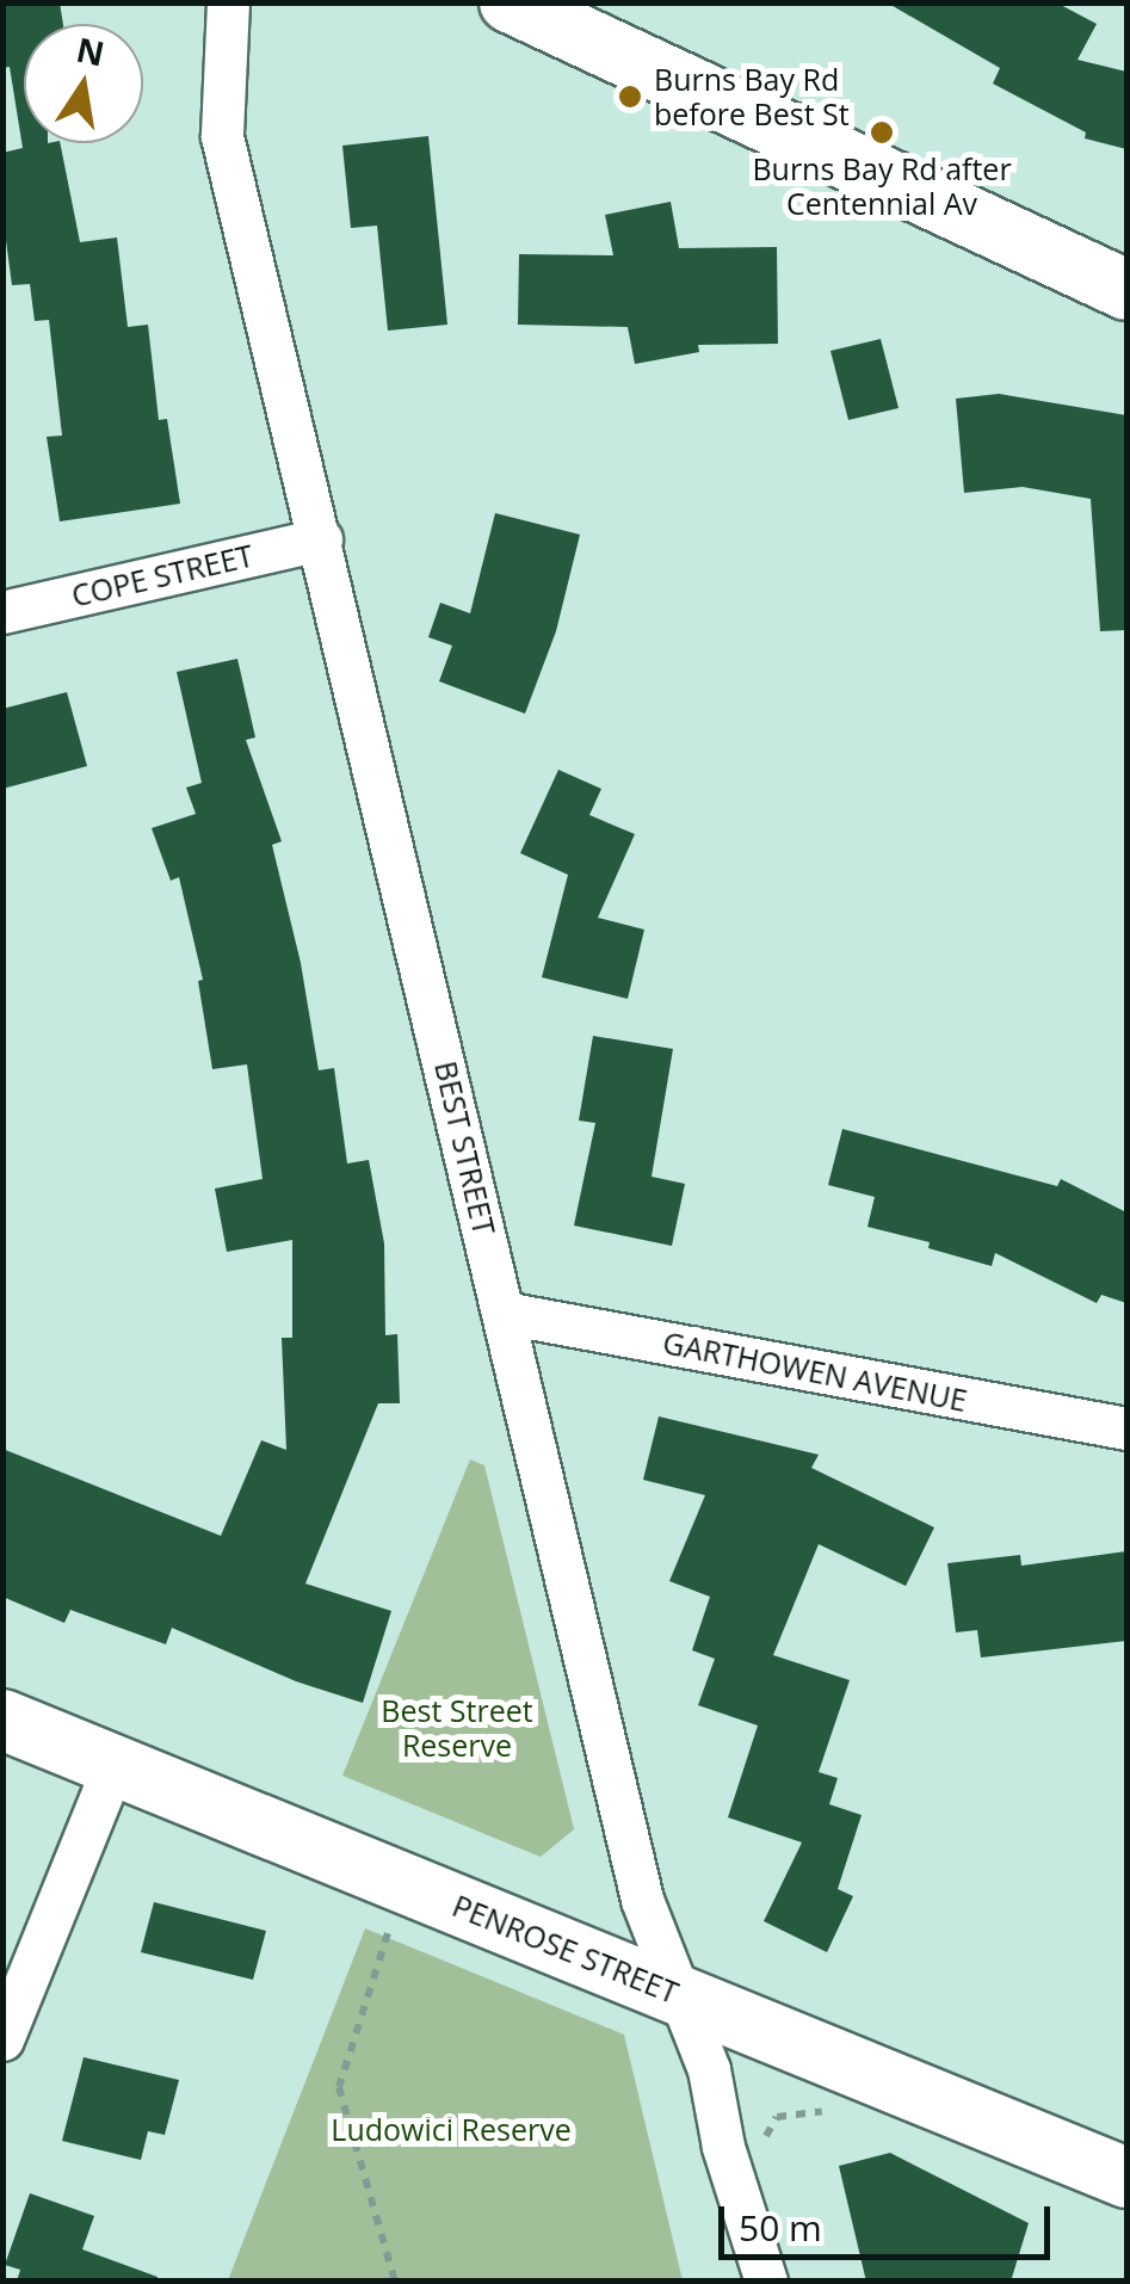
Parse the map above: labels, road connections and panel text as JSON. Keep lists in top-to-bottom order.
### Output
{
  "streets": {
    "main road": ["PENROSE STREET"],
    "street": ["COPE STREET", "BEST STREET", "GARTHOWEN AVENUE"]
  },
  "crossings": [
    ["COPE STREET", "BEST STREET"],
    ["BEST STREET", "GARTHOWEN AVENUE"],
    ["BEST STREET", "PENROSE STREET"]
  ],
  "parks": ["Best Street Reserve", "Ludowici Reserve"],
  "places": ["Burns Bay Rd before Best St", "Burns Bay Rd after Centennial Av"],
  "scale_bar": "50 m",
  "north": "top"
}
